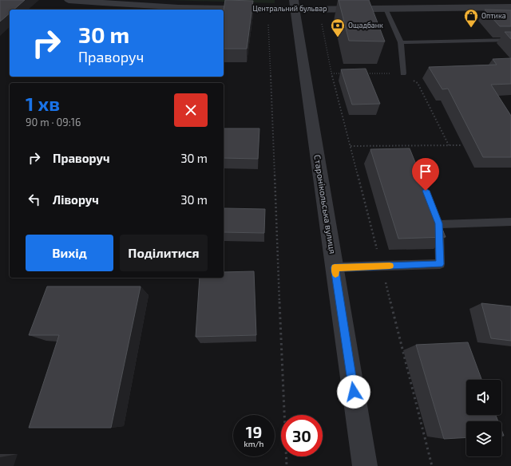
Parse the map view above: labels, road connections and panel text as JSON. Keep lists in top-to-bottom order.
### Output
{
  "streets": {
    "street": ["Центральний бульвар", "Старонікольська вулиця"]
  },
  "crossings": [
    ["Центральний бульвар", "Старонікольська вулиця"]
  ],
  "places": {
    "shop": ["Оптика"],
    "bank": ["Ощадбанк"]
  },
  "page": {
    "turn": ["30 m", "Праворуч"],
    "heading": ["1 хв", "90 m · 09:16"],
    "list": [
      {
        "name": "Праворуч",
        "value": "30 m"
      },
      {
        "name": "Ліворуч",
        "value": "30 m"
      }
    ],
    "buttons": ["Вихід", "Поділитися"],
    "speed": "19 km/h",
    "limit": "30"
  }
}
